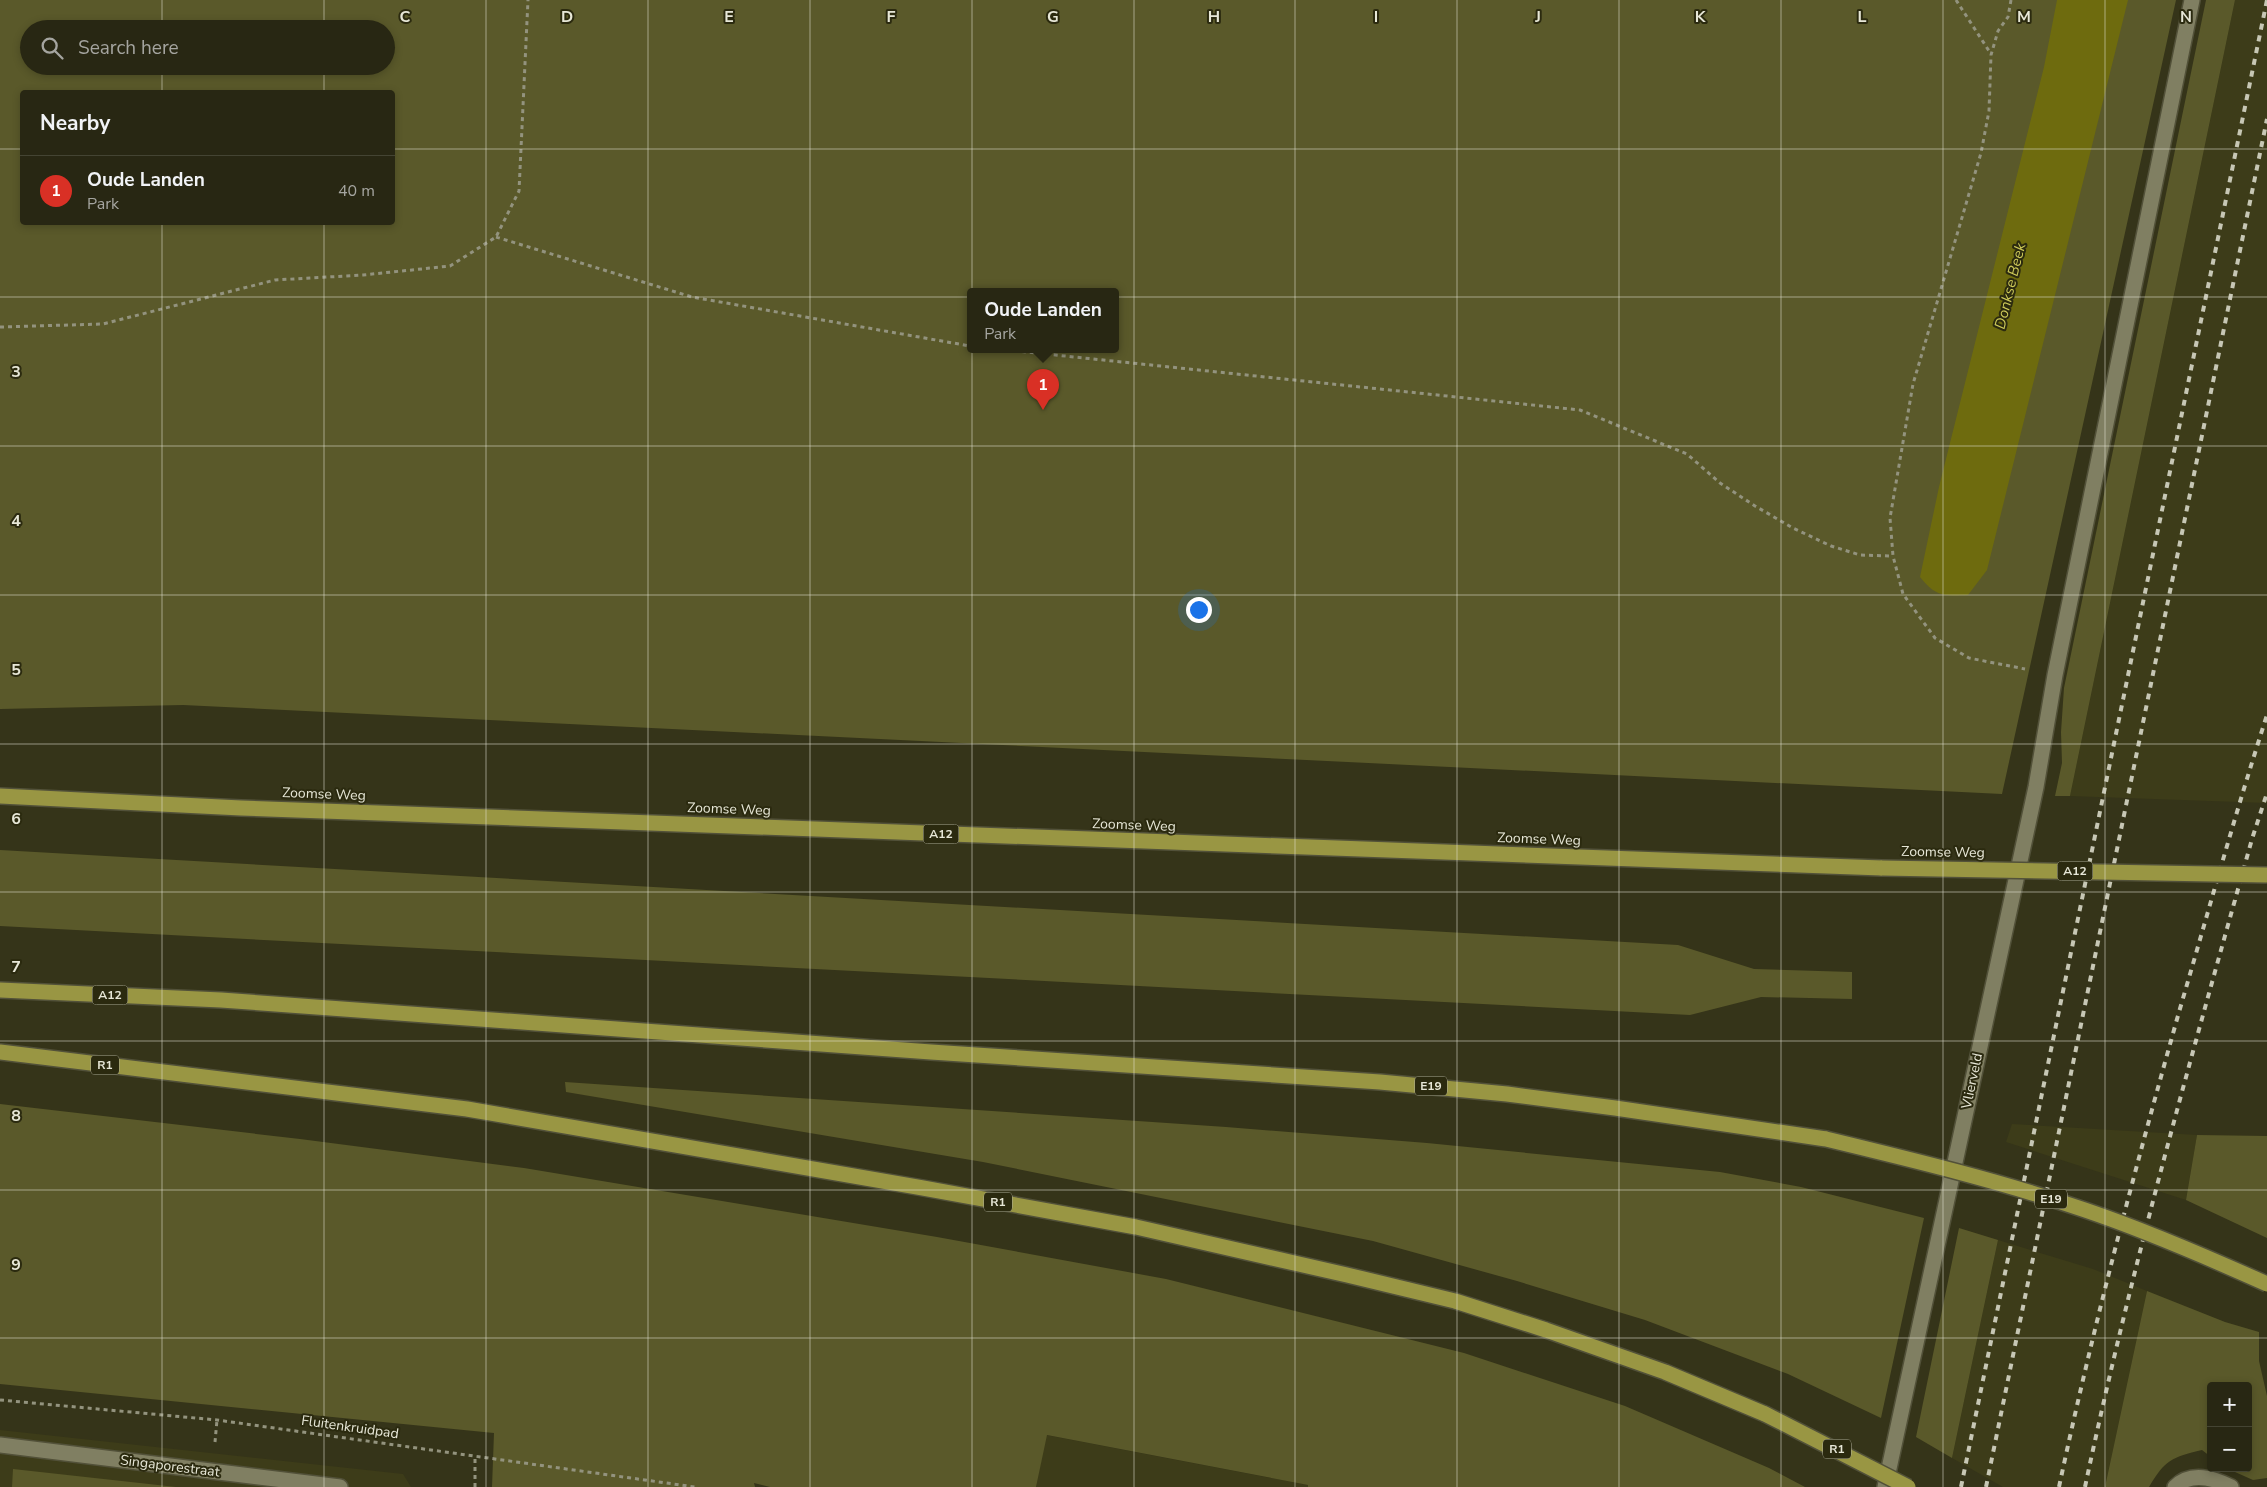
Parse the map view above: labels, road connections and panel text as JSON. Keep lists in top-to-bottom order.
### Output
{
  "streets": {
    "highway": [
      "Zoomse Weg",
      "A12",
      "R1",
      "E19"
    ],
    "street": ["Vlierveld", "Singaporestraat"],
    "path": ["Fluitenkruidpad"]
  },
  "crossings": [
    ["A12", "E19"]
  ],
  "water": ["Donkse Beek"],
  "page": {
    "search": "Search here",
    "heading": "Nearby",
    "list": [
      {
        "mark": "1",
        "name": "Oude Landen",
        "note": "Park",
        "value": "40 m"
      }
    ],
    "popup": ["Oude Landen", "Park"],
    "pins": "1",
    "map_buttons": ["+", "−"]
  },
  "grid": {
    "columns": [
      "C",
      "D",
      "E",
      "F",
      "G",
      "H",
      "I",
      "J",
      "K",
      "L",
      "M",
      "N"
    ],
    "rows": [
      "3",
      "4",
      "5",
      "6",
      "7",
      "8",
      "9"
    ]
  }
}
